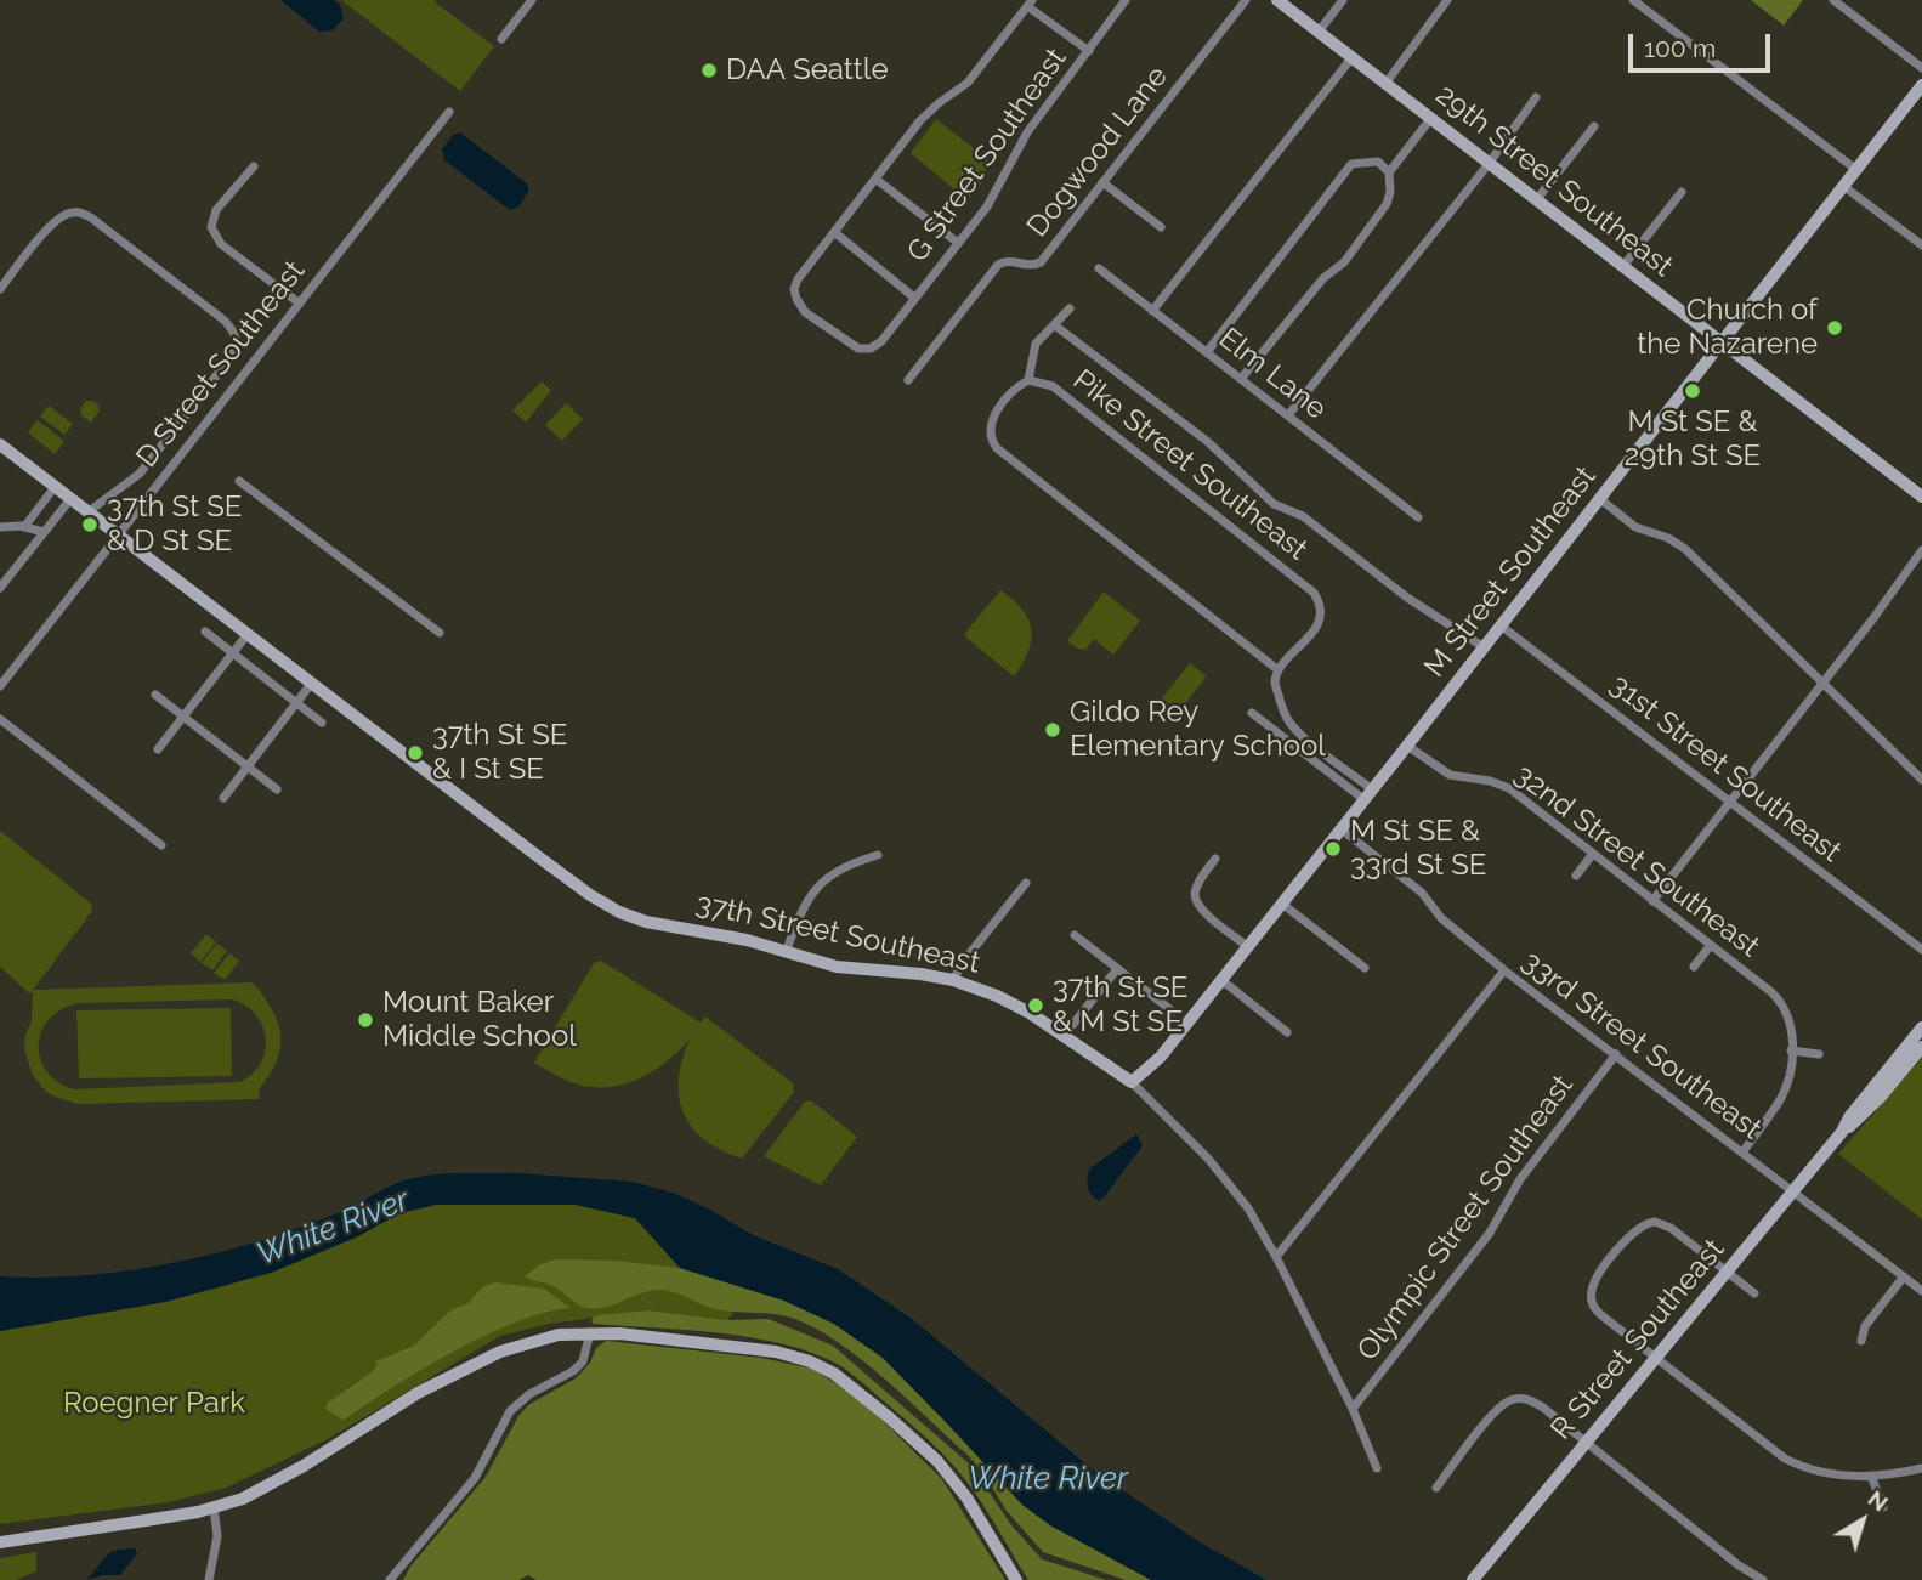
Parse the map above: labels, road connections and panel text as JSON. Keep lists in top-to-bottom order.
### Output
{
  "streets": {
    "street": [
      "Dogwood Lane",
      "G Street Southeast",
      "29th Street Southeast",
      "D Street Southeast",
      "Elm Lane",
      "Pike Street Southeast",
      "M Street Southeast",
      "31st Street Southeast",
      "32nd Street Southeast",
      "37th Street Southeast",
      "33rd Street Southeast",
      "Olympic Street Southeast",
      "R Street Southeast"
    ]
  },
  "crossings": [
    ["29th Street Southeast", "M Street Southeast"],
    ["D Street Southeast", "37th Street Southeast"],
    ["M Street Southeast", "31st Street Southeast"],
    ["M Street Southeast", "32nd Street Southeast"],
    ["M Street Southeast", "37th Street Southeast"],
    ["M Street Southeast", "33rd Street Southeast"],
    ["37th Street Southeast", "Olympic Street Southeast"],
    ["33rd Street Southeast", "Olympic Street Southeast"],
    ["33rd Street Southeast", "R Street Southeast"]
  ],
  "water": ["White River"],
  "parks": ["Roegner Park"],
  "places": [
    "DAA Seattle",
    "Church of the Nazarene",
    "M St SE & 29th St SE",
    "37th St SE & D St SE",
    "Gildo Rey Elementary School",
    "37th St SE & I St SE",
    "M St SE & 33rd St SE",
    "37th St SE & M St SE",
    "Mount Baker Middle School"
  ],
  "scale_bar": "100 m",
  "north": "top right"
}
